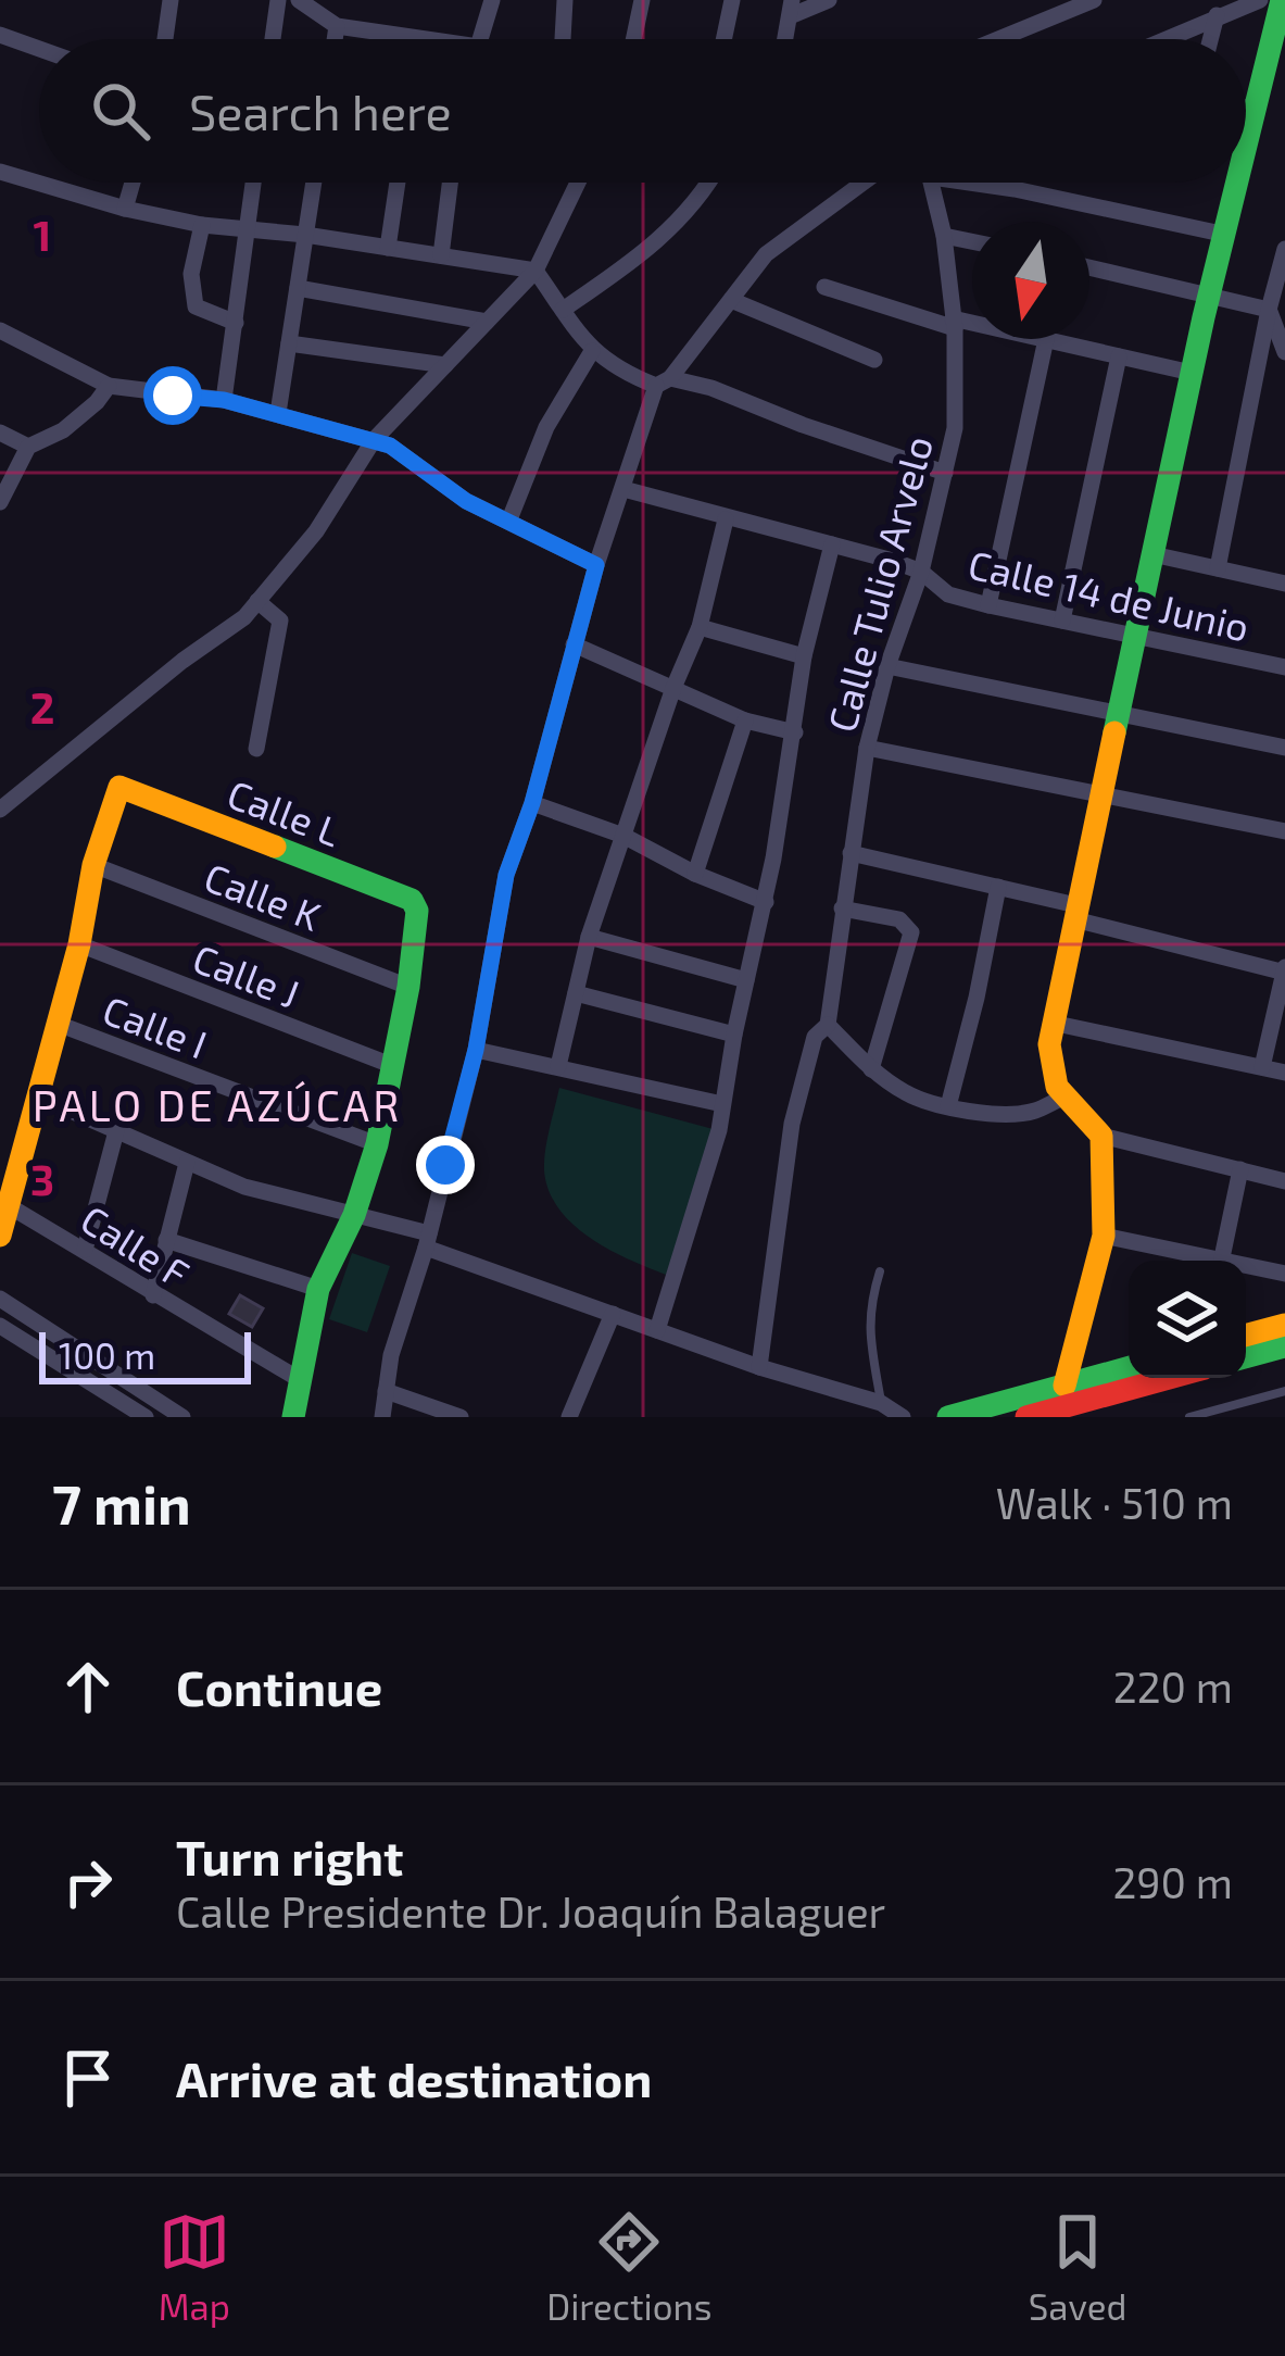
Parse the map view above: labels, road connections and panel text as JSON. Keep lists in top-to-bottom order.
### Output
{
  "streets": {
    "street": [
      "Calle Tulio Arvelo",
      "Calle 14 de Junio",
      "Calle L",
      "Calle K",
      "Calle J",
      "Calle I",
      "Calle F"
    ]
  },
  "crossings": [
    ["Calle Tulio Arvelo", "Calle 14 de Junio"],
    ["Calle L", "Calle K"]
  ],
  "districts": ["PALO DE AZÚCAR"],
  "scale_bar": "100 m",
  "north": "bottom",
  "page": {
    "search": "Search here",
    "scale": "100 m",
    "heading": ["7 min", "Walk · 510 m"],
    "list": [
      ["Continue", "220 m"],
      ["Turn right", "Calle Presidente Dr. Joaquín Balaguer", "290 m"],
      "Arrive at destination"
    ],
    "nav": ["Map", "Directions", "Saved"]
  },
  "grid": {
    "rows": ["1", "2", "3"]
  }
}
